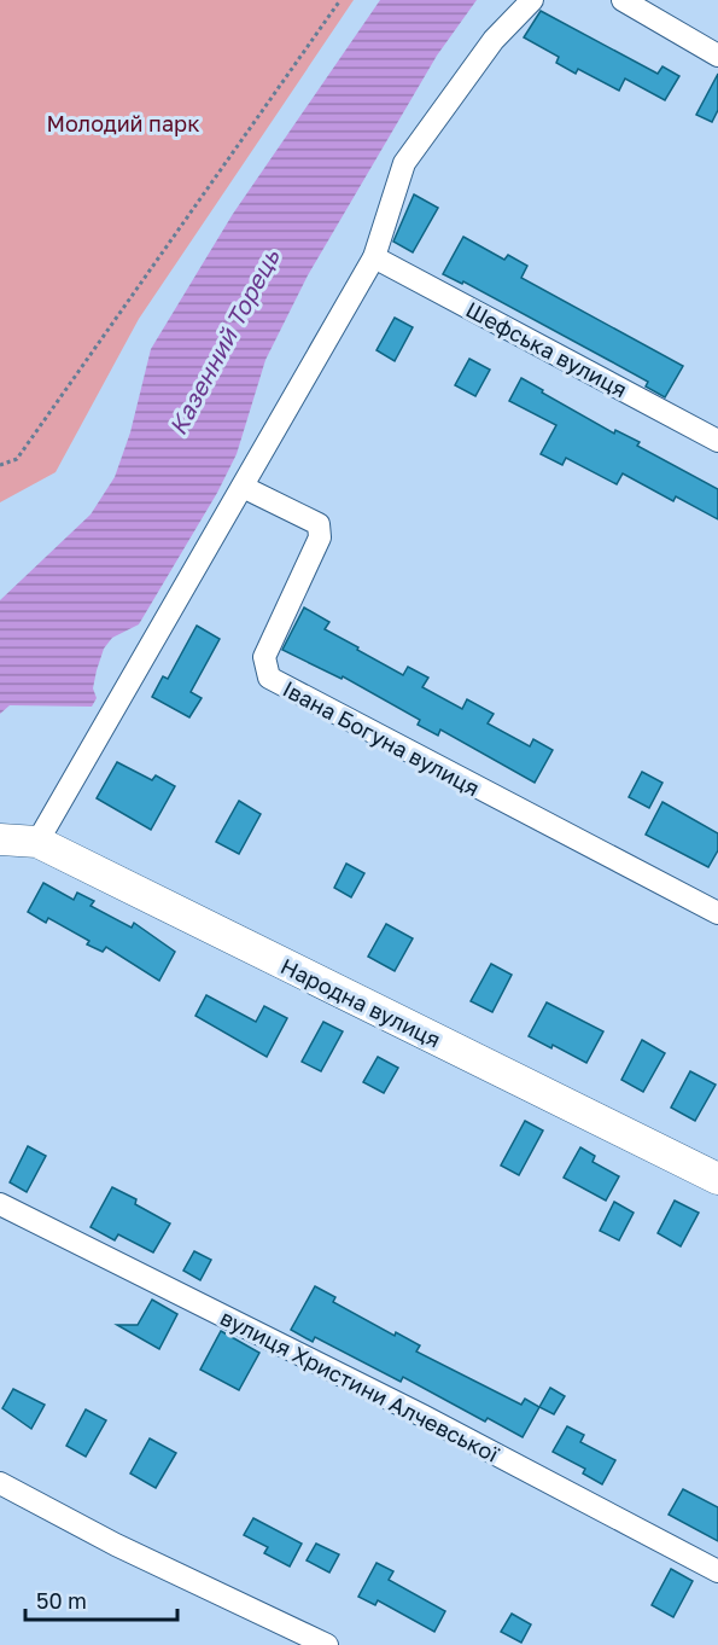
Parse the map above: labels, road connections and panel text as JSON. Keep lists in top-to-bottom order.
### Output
{
  "streets": {
    "street": [
      "Шефська вулиця",
      "Івана Богуна вулиця",
      "Народна вулиця",
      "вулиця Христини Алчевської"
    ]
  },
  "water": ["Казенний Торець"],
  "parks": ["Молодий парк"],
  "scale_bar": "50 m"
}
